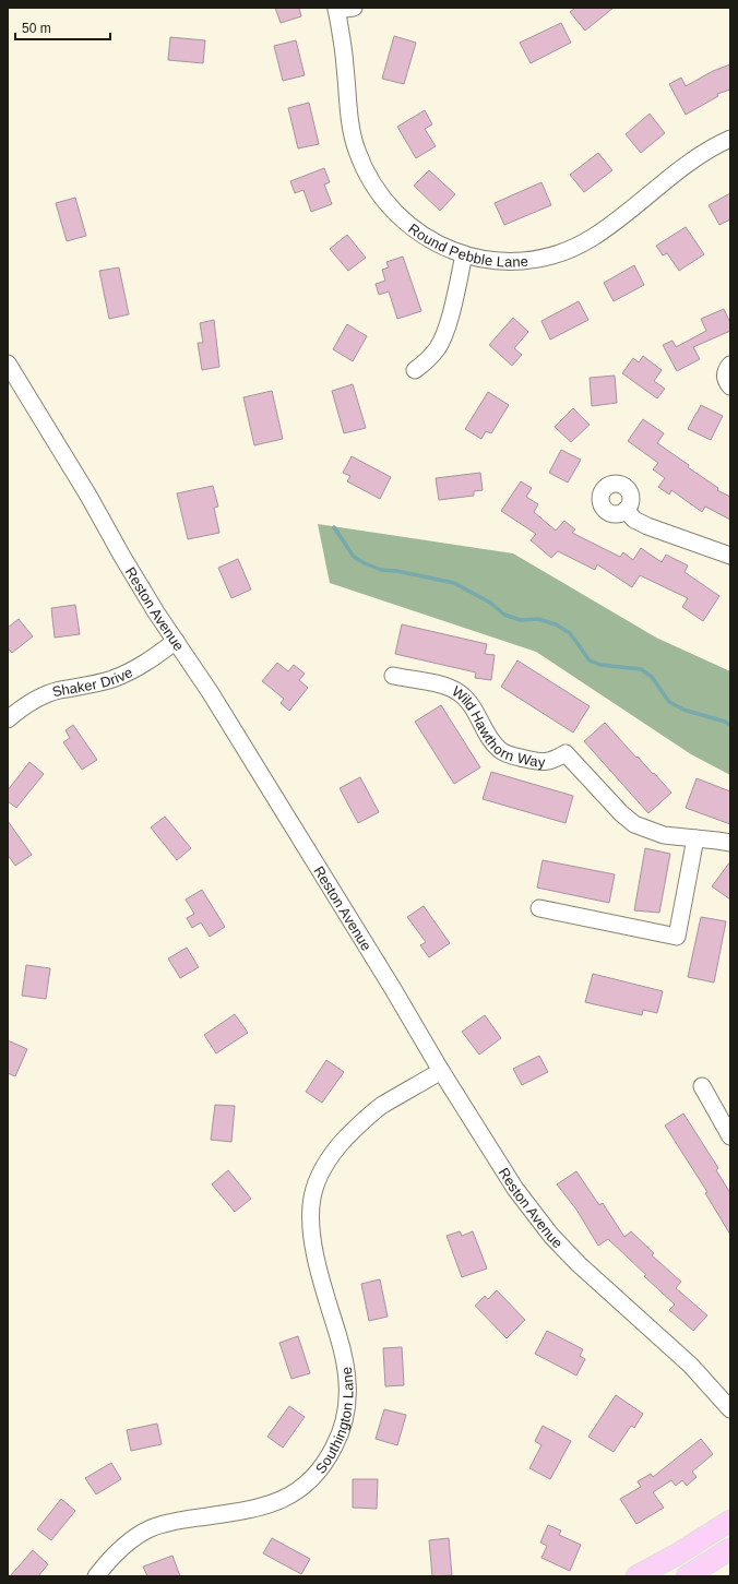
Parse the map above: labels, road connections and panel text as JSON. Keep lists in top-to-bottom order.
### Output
{
  "streets": {
    "street": [
      "Round Pebble Lane",
      "Reston Avenue",
      "Shaker Drive",
      "Wild Hawthorn Way",
      "Southington Lane"
    ]
  },
  "crossings": [
    ["Reston Avenue", "Shaker Drive"],
    ["Reston Avenue", "Southington Lane"]
  ],
  "scale_bar": "50 m"
}
